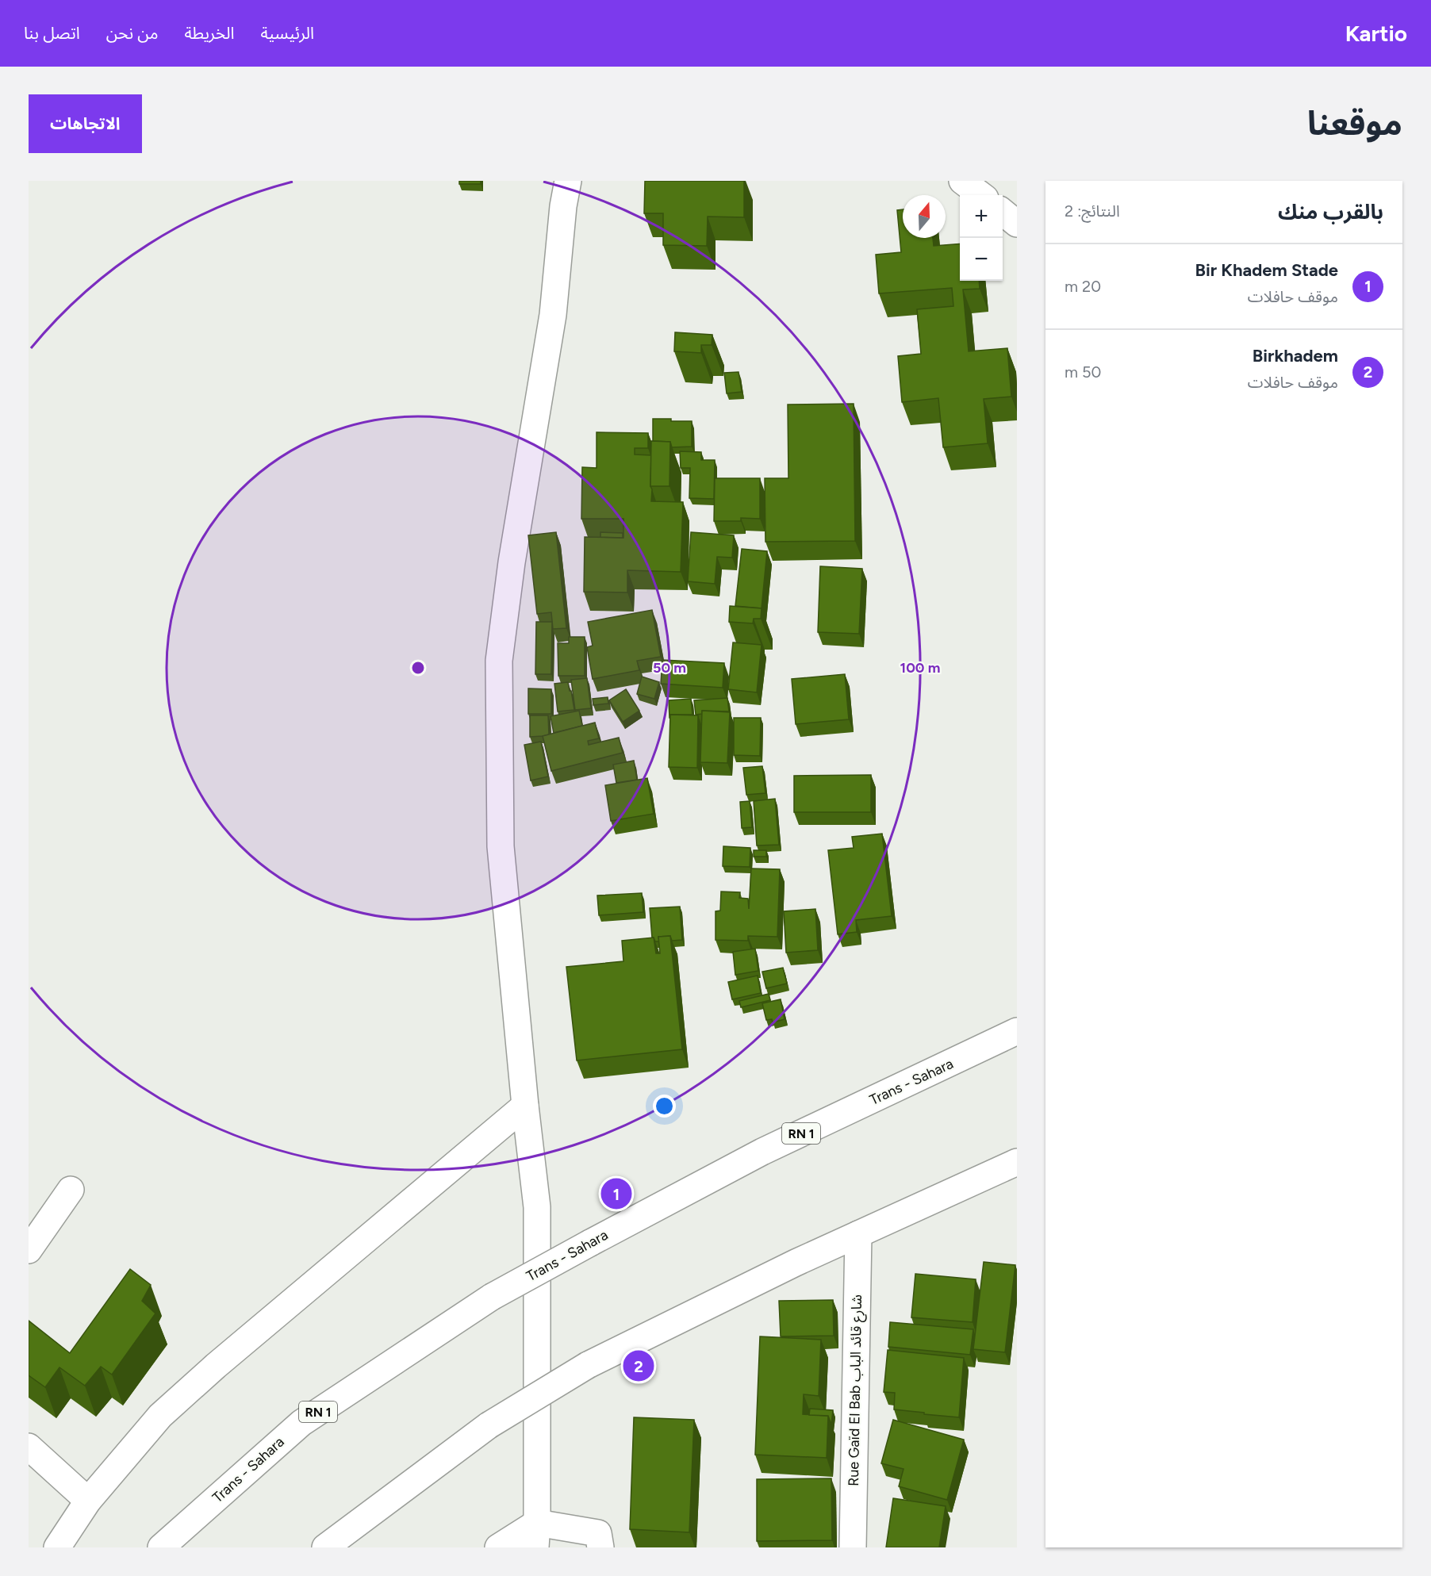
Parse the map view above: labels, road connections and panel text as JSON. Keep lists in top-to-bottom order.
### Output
{
  "streets": {
    "main road": ["Trans - Sahara", "RN 1", "Rue Gaïd El Bab شارع قائد الباب"]
  },
  "north": "top",
  "page": {
    "header": "Kartio",
    "nav": [
      "الرئيسية",
      "الخريطة",
      "من نحن",
      "اتصل بنا"
    ],
    "title": "موقعنا",
    "buttons": "الاتجاهات",
    "heading": ["بالقرب منك", "النتائج: 2"],
    "map_buttons": ["+", "−"],
    "list": [
      {
        "mark": "1",
        "name": "Bir Khadem Stade",
        "note": "موقف حافلات",
        "value": "20 m"
      },
      {
        "mark": "2",
        "name": "Birkhadem",
        "note": "موقف حافلات",
        "value": "50 m"
      }
    ],
    "pins": ["1", "2"]
  },
  "rings": ["50 m", "100 m"]
}
